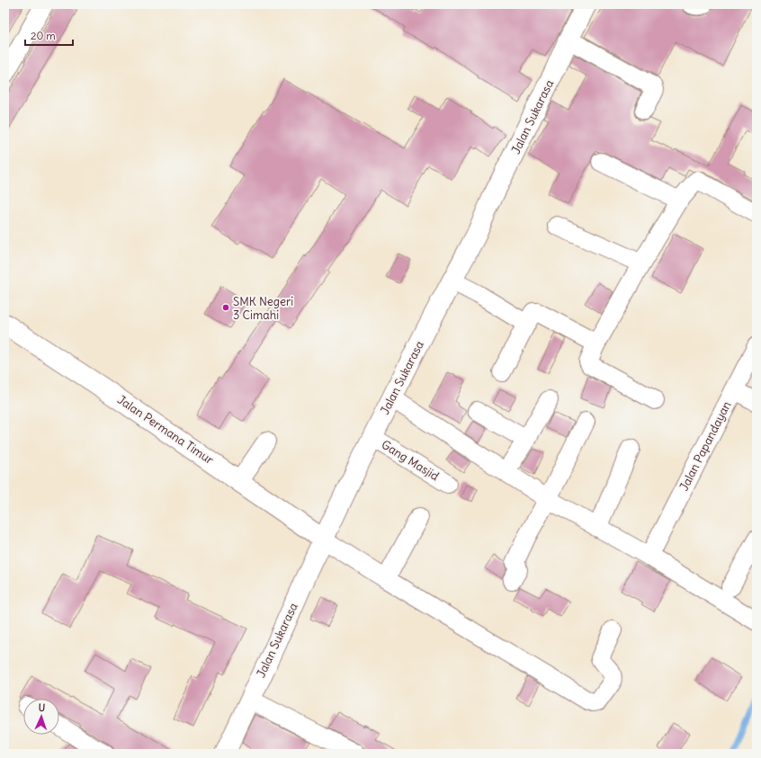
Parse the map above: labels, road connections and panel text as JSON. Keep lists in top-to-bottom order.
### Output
{
  "streets": {
    "street": [
      "Jalan Sukarasa",
      "Jalan Permana Timur",
      "Jalan Papandayan",
      "Gang Masjid"
    ]
  },
  "crossings": [
    ["Jalan Sukarasa", "Jalan Permana Timur"],
    ["Jalan Sukarasa", "Gang Masjid"]
  ],
  "places": ["SMK Negeri 3 Cimahi"],
  "scale_bar": "20 m",
  "north": "top"
}
